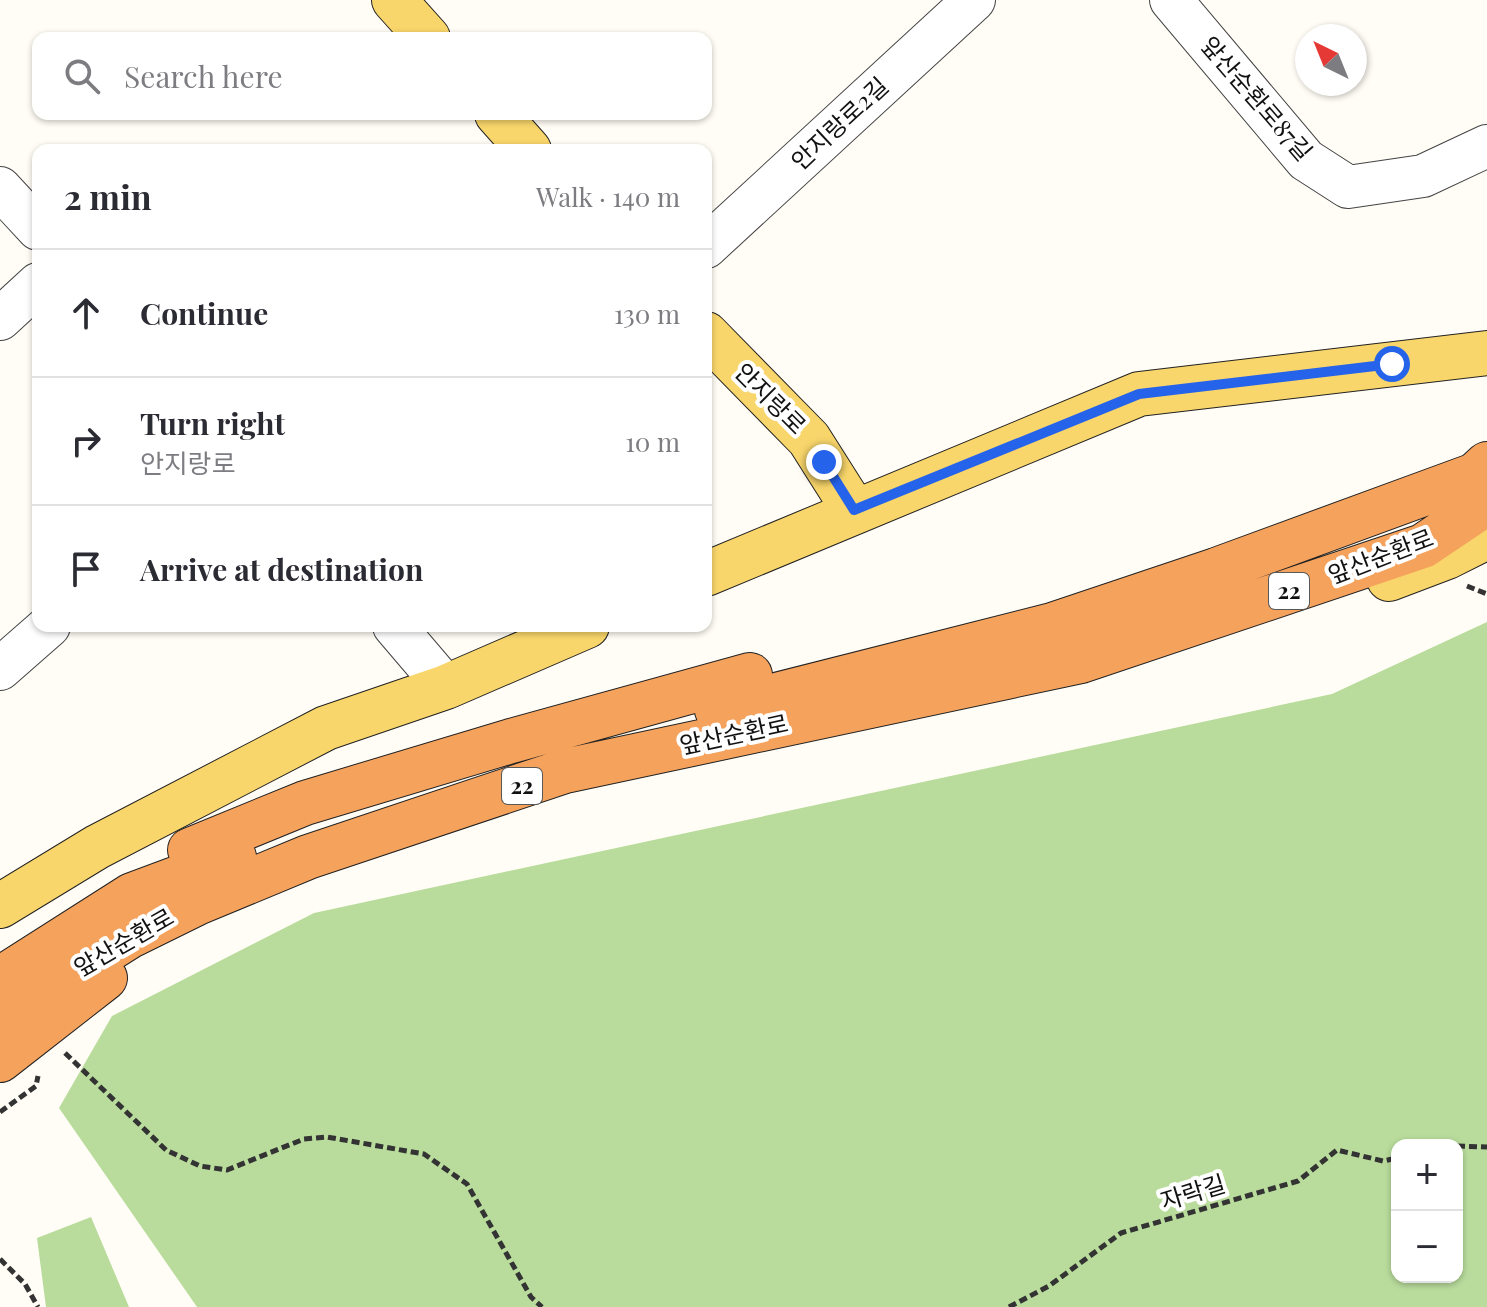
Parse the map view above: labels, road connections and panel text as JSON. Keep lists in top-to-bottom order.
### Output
{
  "streets": {
    "highway": ["앞산순환로", "22"],
    "main road": ["안지랑로"],
    "street": ["앞산순환로87길", "안지랑로2길"],
    "path": ["자락길"]
  },
  "north": "top left",
  "page": {
    "search": "Search here",
    "heading": ["2 min", "Walk · 140 m"],
    "list": [
      ["Continue", "130 m"],
      ["Turn right", "안지랑로", "10 m"],
      "Arrive at destination"
    ],
    "map_buttons": ["+", "−"]
  }
}
